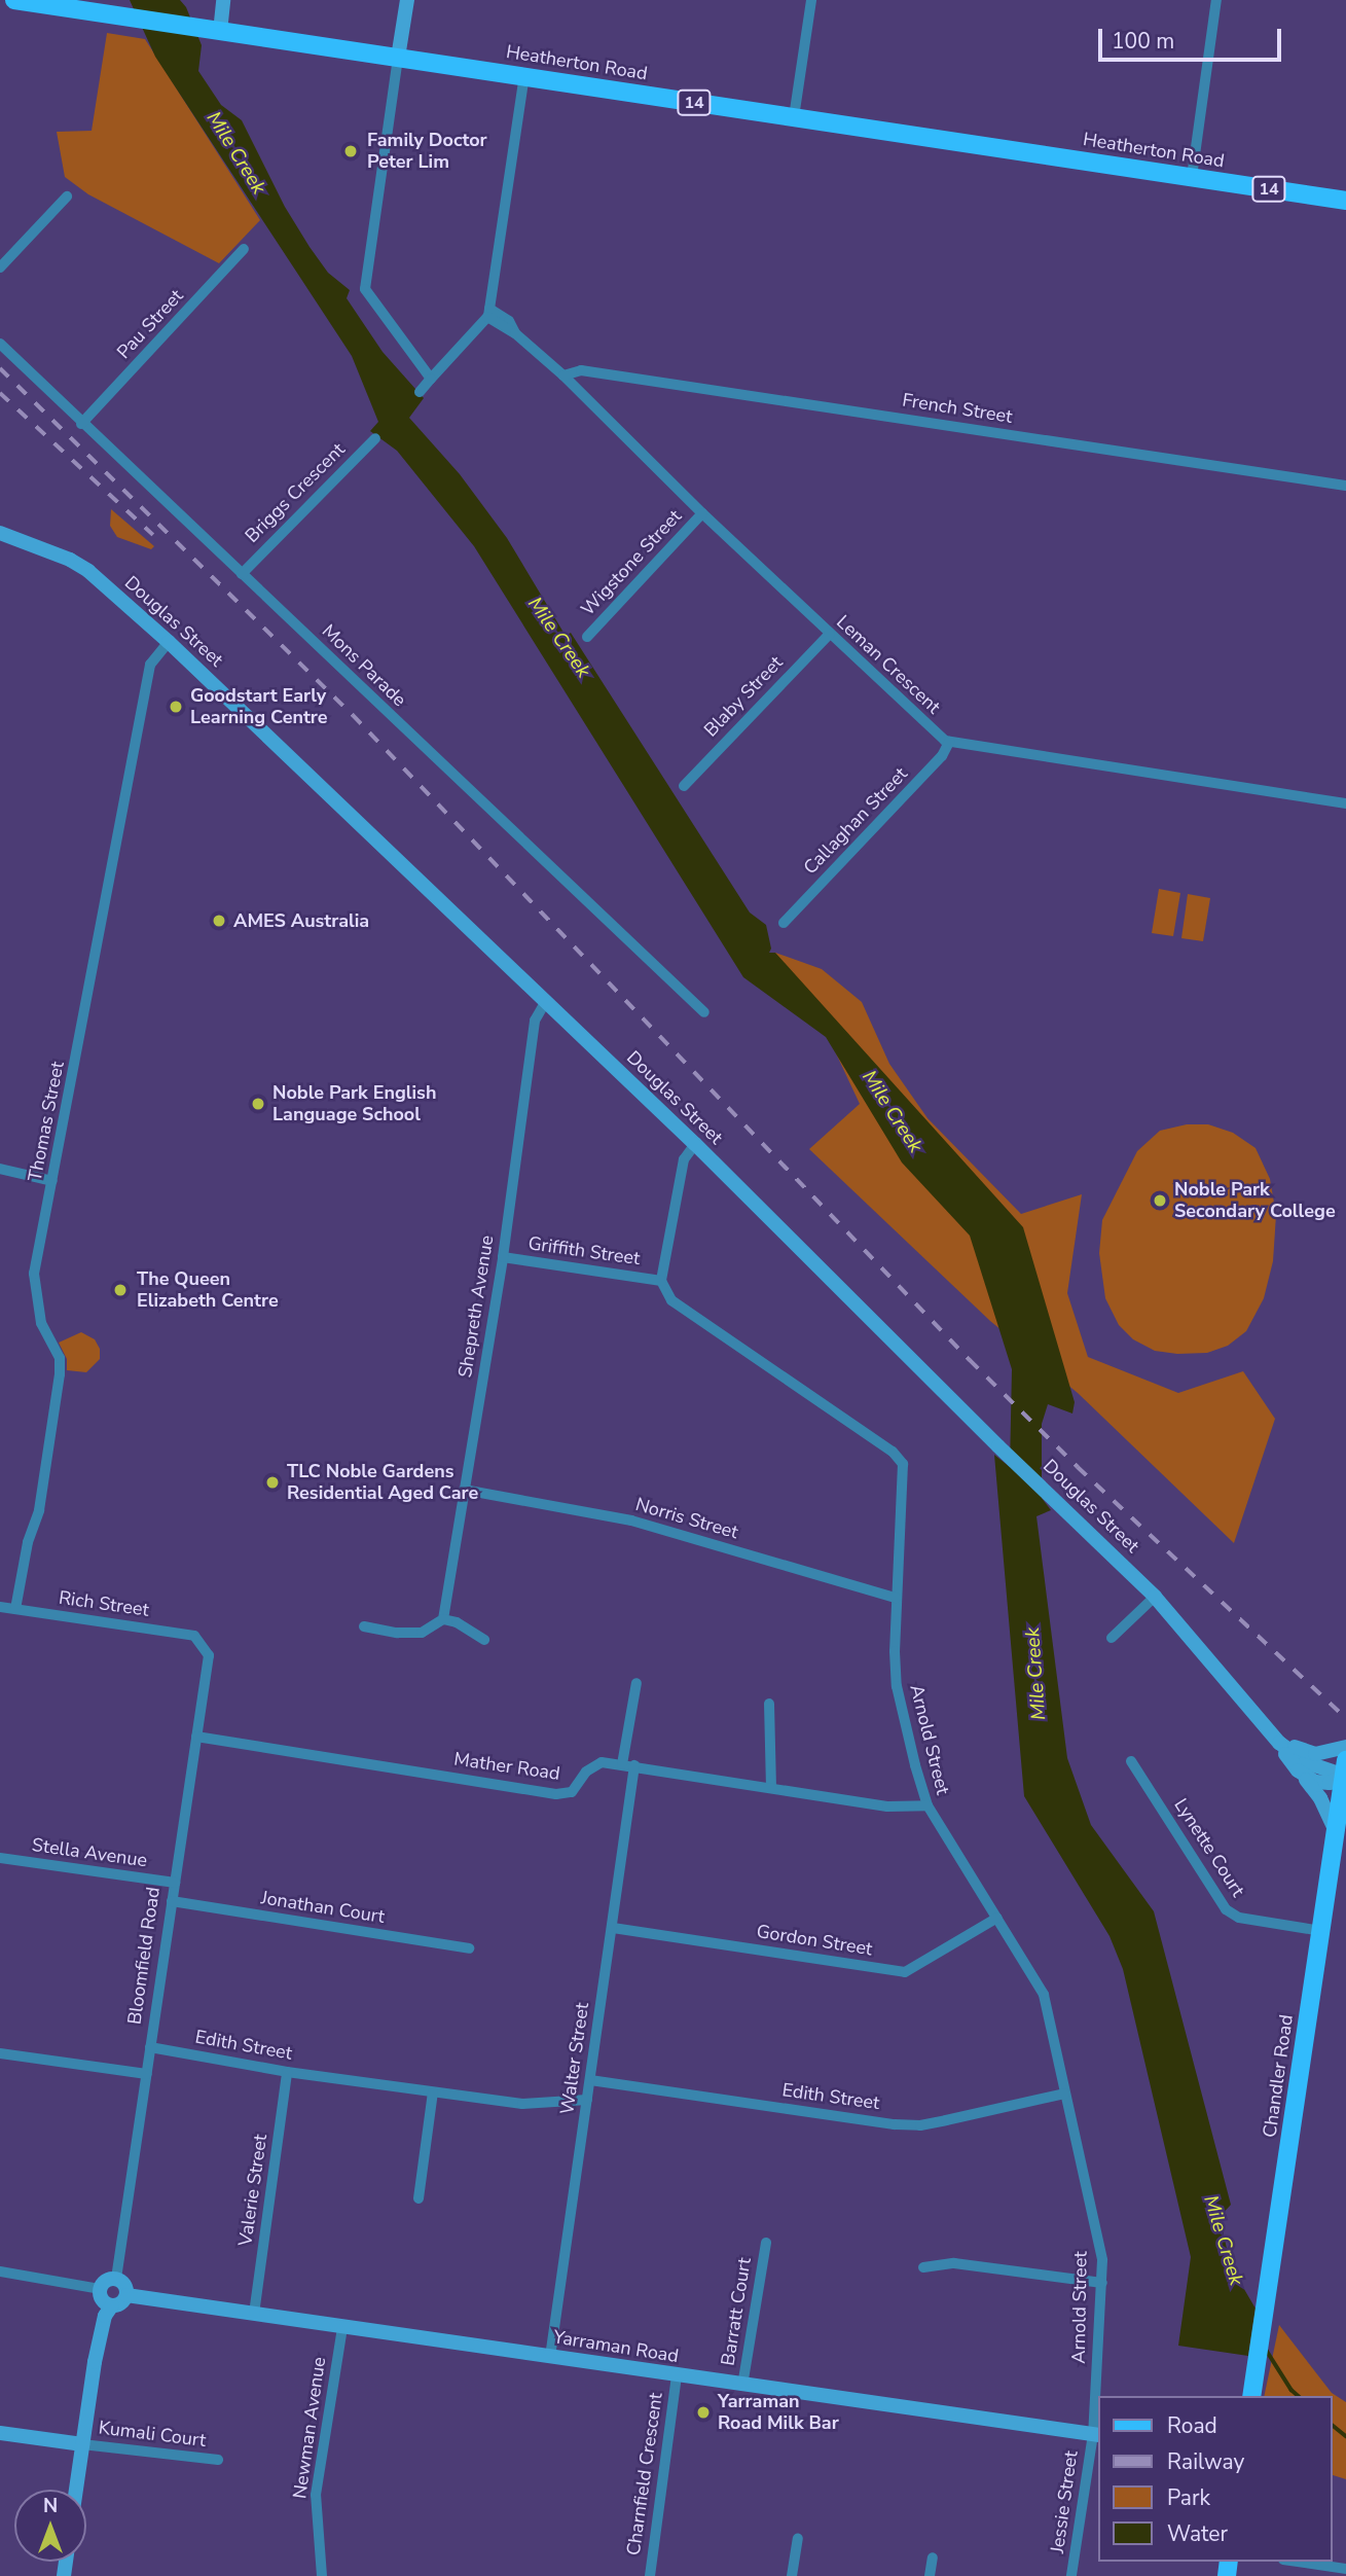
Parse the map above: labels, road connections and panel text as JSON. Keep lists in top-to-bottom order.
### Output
{
  "streets": {
    "main road": [
      "Heatherton Road",
      "14",
      "Douglas Street",
      "Chandler Road",
      "Yarraman Road"
    ],
    "street": [
      "Pau Street",
      "French Street",
      "Briggs Crescent",
      "Wigstone Street",
      "Leman Crescent",
      "Mons Parade",
      "Blaby Street",
      "Callaghan Street",
      "Thomas Street",
      "Griffith Street",
      "Shepreth Avenue",
      "Norris Street",
      "Rich Street",
      "Arnold Street",
      "Mather Road",
      "Lynette Court",
      "Stella Avenue",
      "Jonathan Court",
      "Gordon Street",
      "Bloomfield Road",
      "Edith Street",
      "Walter Street",
      "Valerie Street",
      "Barratt Court",
      "Newman Avenue",
      "Kumali Court",
      "Charnfield Crescent",
      "Jessie Street"
    ]
  },
  "crossings": [
    ["Pau Street", "Mons Parade"],
    ["French Street", "Leman Crescent"],
    ["Briggs Crescent", "Mons Parade"],
    ["Wigstone Street", "Leman Crescent"],
    ["Douglas Street", "Thomas Street"],
    ["Douglas Street", "Shepreth Avenue"],
    ["Douglas Street", "Chandler Road"],
    ["Leman Crescent", "Blaby Street"],
    ["Leman Crescent", "Callaghan Street"],
    ["Thomas Street", "Rich Street"],
    ["Griffith Street", "Shepreth Avenue"],
    ["Griffith Street", "Arnold Street"],
    ["Shepreth Avenue", "Norris Street"],
    ["Norris Street", "Arnold Street"],
    ["Rich Street", "Bloomfield Road"],
    ["Arnold Street", "Mather Road"],
    ["Arnold Street", "Gordon Street"],
    ["Arnold Street", "Edith Street"],
    ["Arnold Street", "Yarraman Road"],
    ["Arnold Street", "Jessie Street"],
    ["Mather Road", "Bloomfield Road"],
    ["Mather Road", "Walter Street"],
    ["Lynette Court", "Chandler Road"],
    ["Stella Avenue", "Bloomfield Road"],
    ["Jonathan Court", "Bloomfield Road"],
    ["Gordon Street", "Walter Street"],
    ["Bloomfield Road", "Edith Street"],
    ["Bloomfield Road", "Yarraman Road"],
    ["Edith Street", "Walter Street"],
    ["Edith Street", "Valerie Street"],
    ["Walter Street", "Yarraman Road"],
    ["Valerie Street", "Yarraman Road"],
    ["Barratt Court", "Yarraman Road"],
    ["Yarraman Road", "Newman Avenue"],
    ["Yarraman Road", "Charnfield Crescent"],
    ["Yarraman Road", "Jessie Street"]
  ],
  "water": ["Mile Creek"],
  "places": [
    "Family Doctor Peter Lim",
    "Goodstart Early Learning Centre",
    "AMES Australia",
    "Noble Park English Language School",
    "Noble Park Secondary College",
    "The Queen Elizabeth Centre",
    "TLC Noble Gardens Residential Aged Care",
    "Yarraman Road Milk Bar"
  ],
  "legend": [
    "Road",
    "Railway",
    "Park",
    "Water"
  ],
  "scale_bar": "100 m",
  "north": "top"
}
